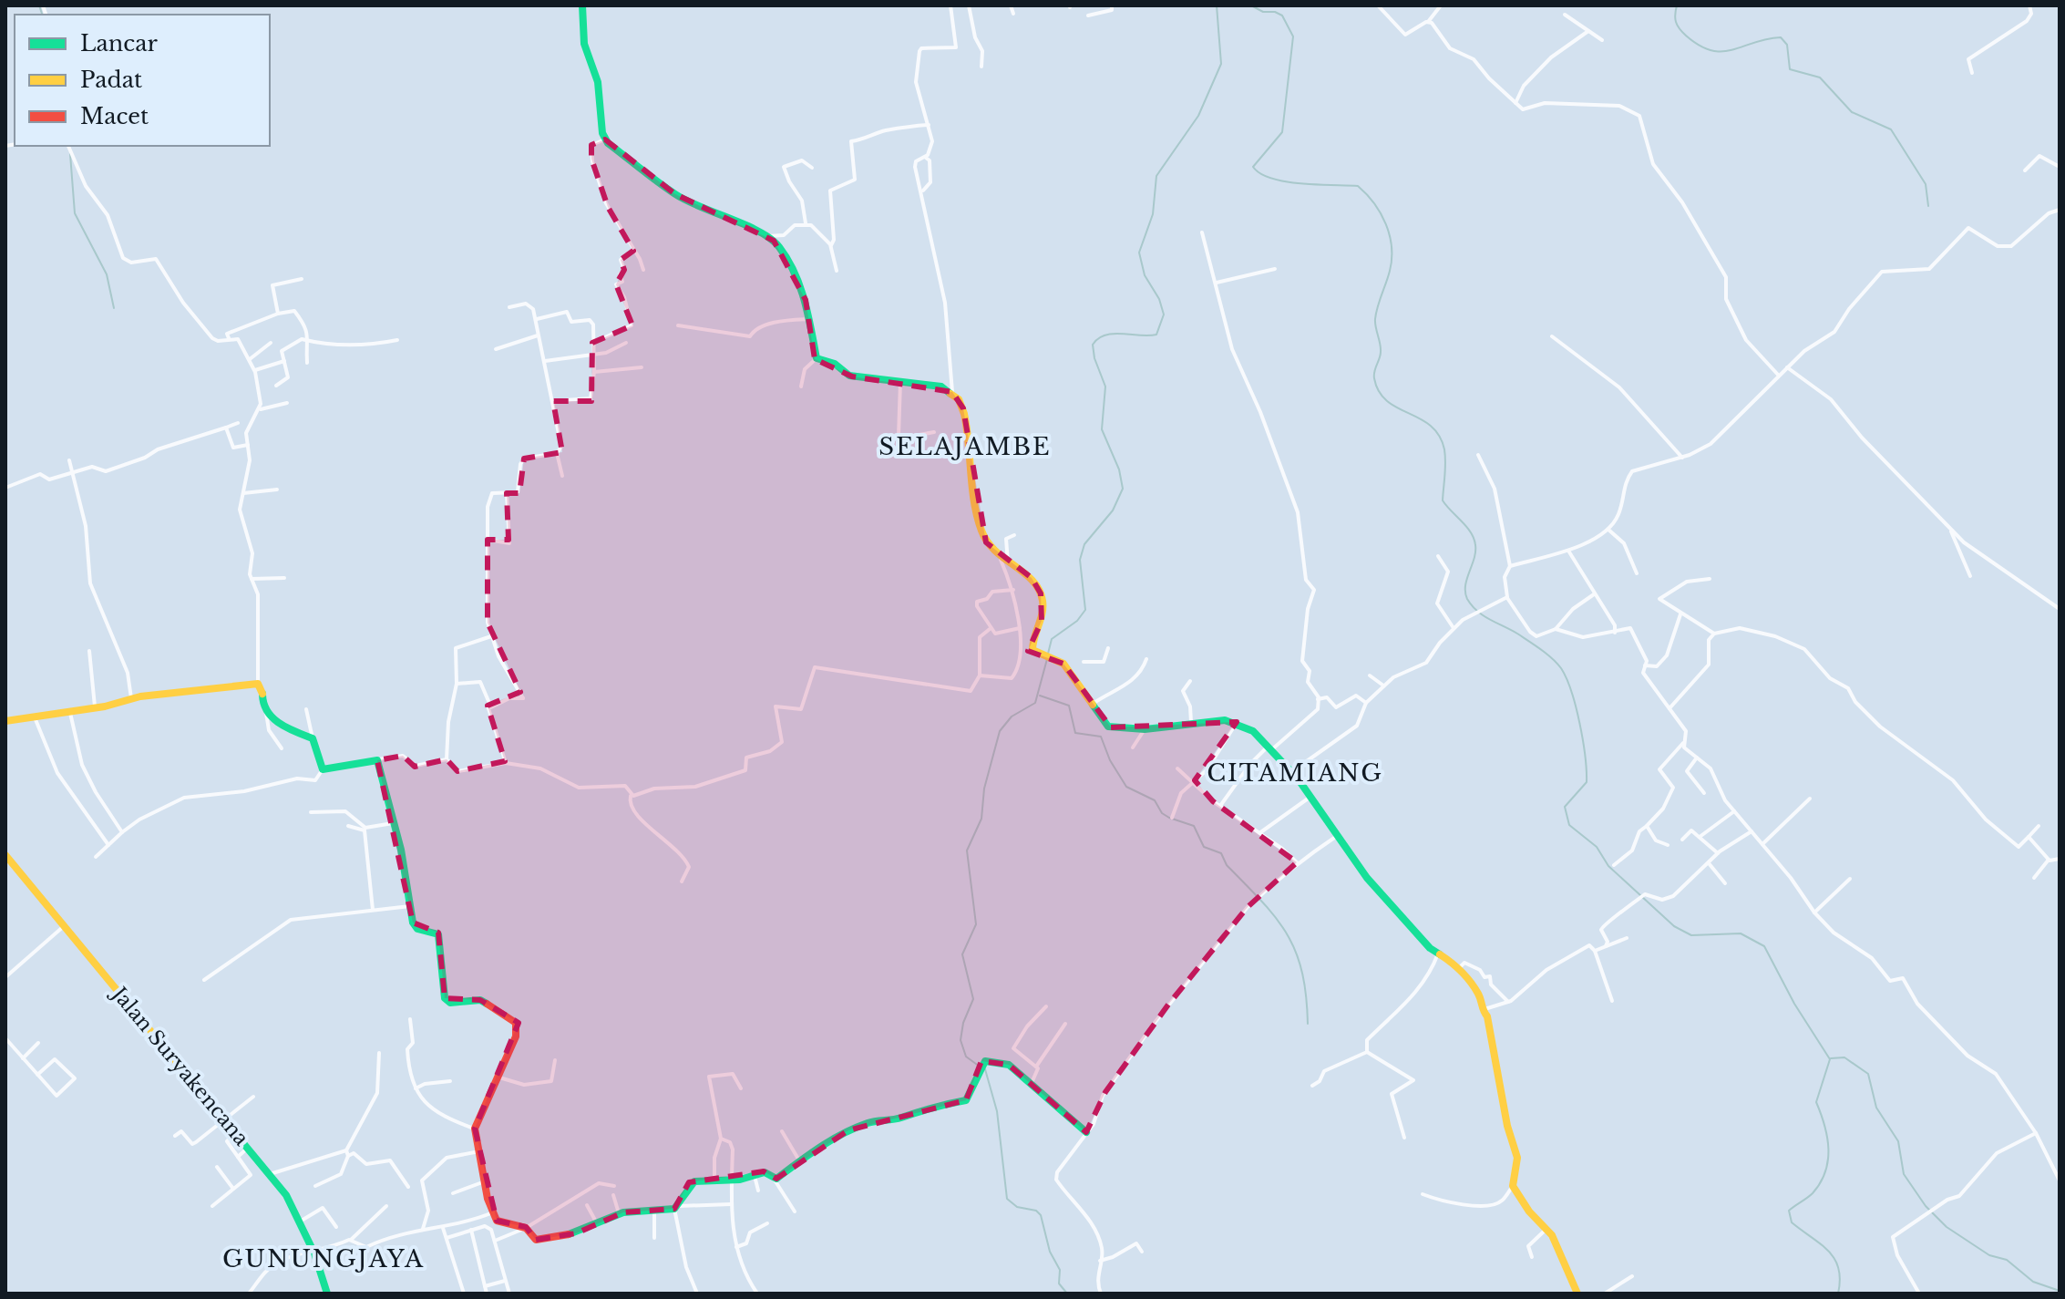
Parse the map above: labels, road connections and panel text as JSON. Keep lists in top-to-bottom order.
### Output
{
  "streets": {
    "street": ["Jalan Suryakencana"]
  },
  "districts": ["SELAJAMBE", "CITAMIANG", "GUNUNGJAYA"],
  "legend": ["Lancar", "Padat", "Macet"]
}
